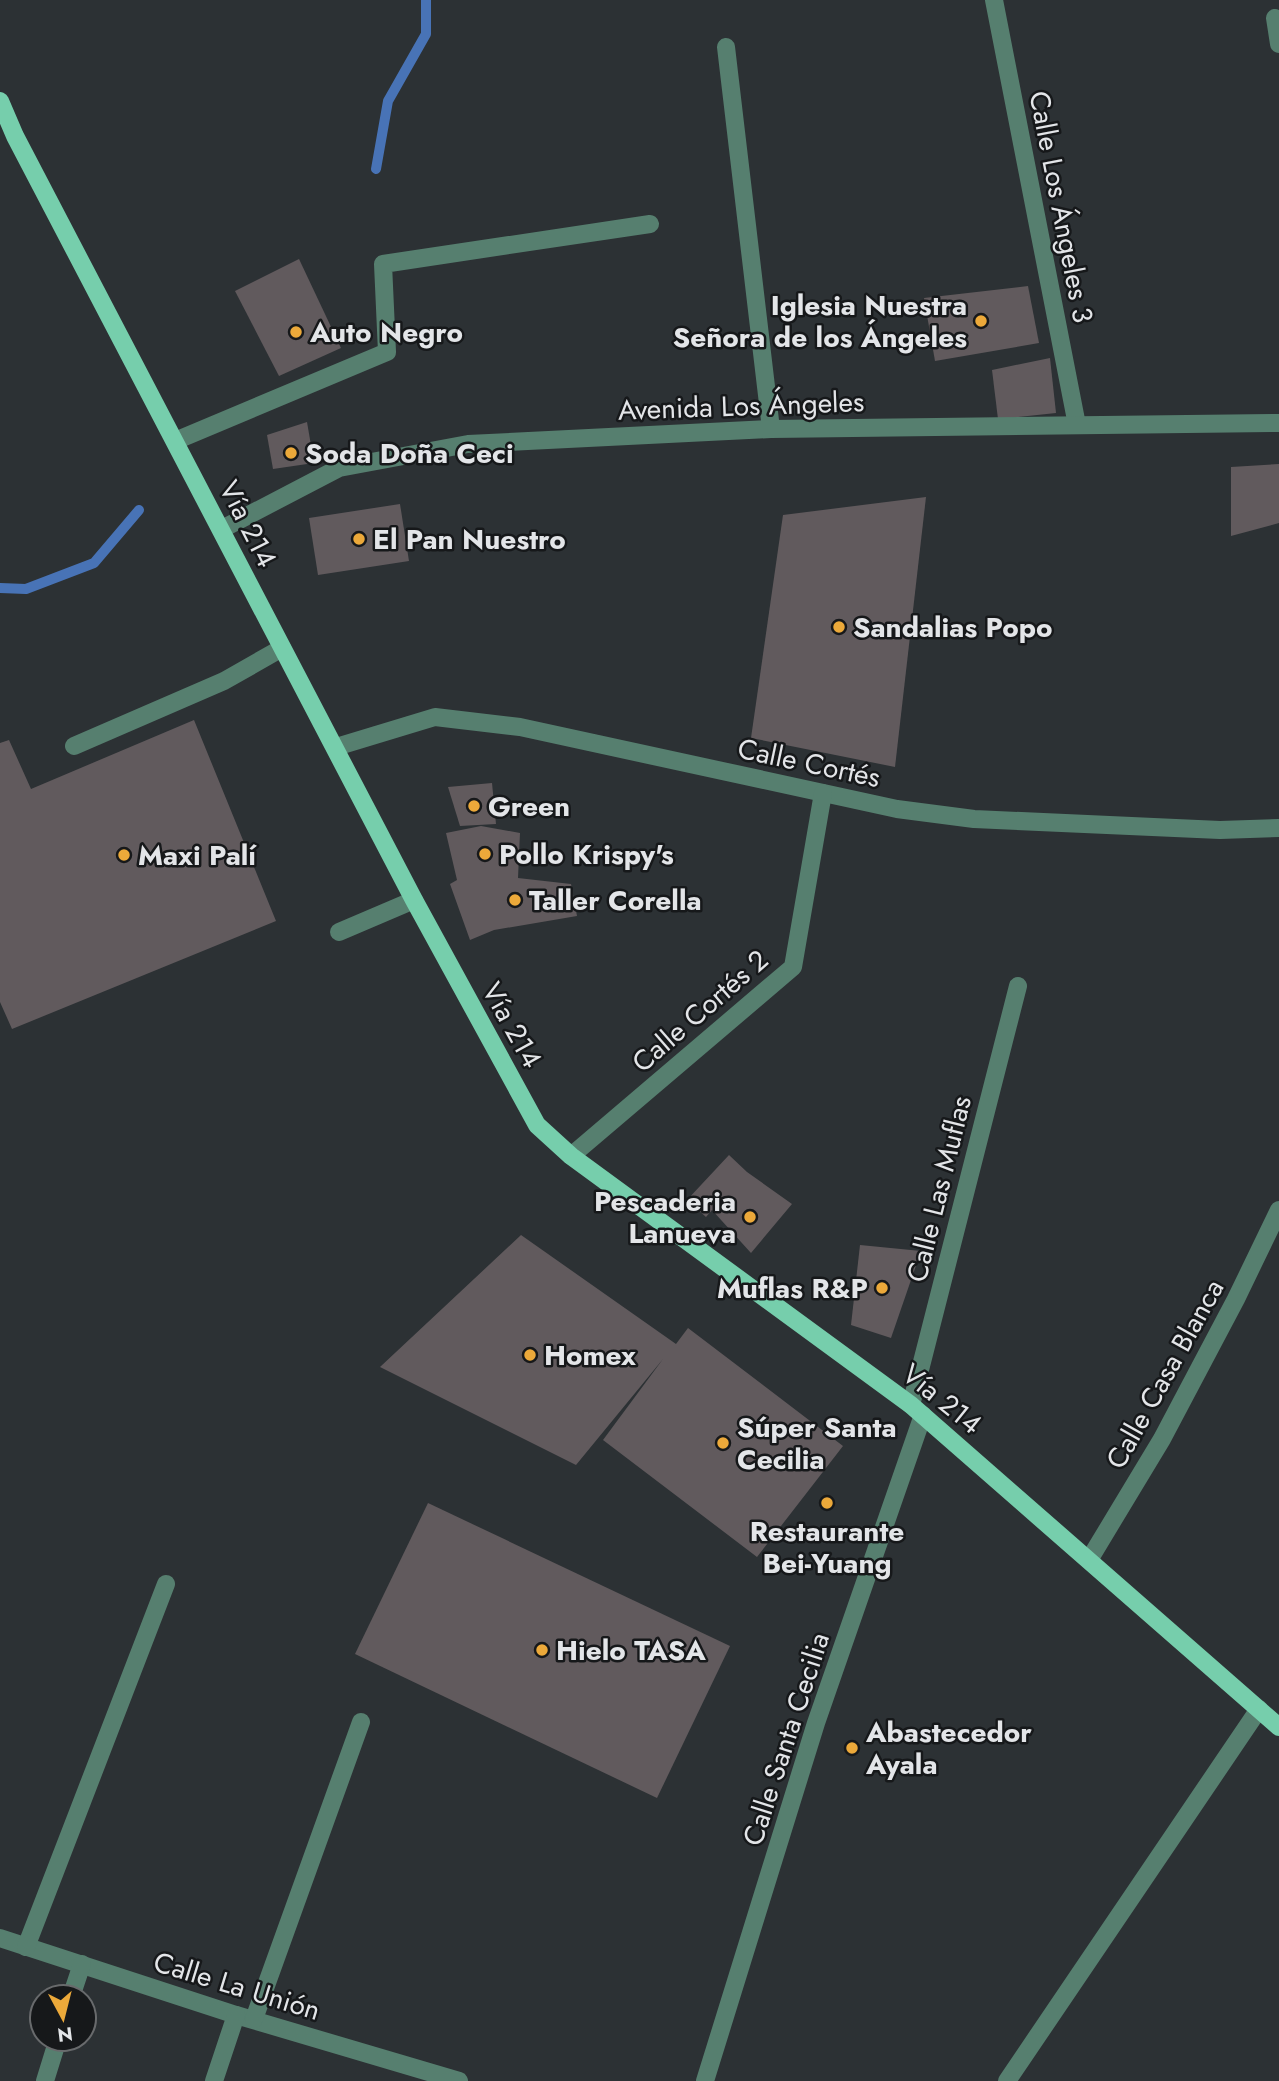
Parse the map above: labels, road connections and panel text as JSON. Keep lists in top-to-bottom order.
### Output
{
  "streets": {
    "main road": ["Vía 214"],
    "street": [
      "Calle Los Ángeles 3",
      "Avenida Los Ángeles",
      "Calle Cortés",
      "Calle Cortés 2",
      "Calle Las Muflas",
      "Calle Casa Blanca",
      "Calle Santa Cecilia",
      "Calle La Unión"
    ]
  },
  "crossings": [
    ["Calle Los Ángeles 3", "Avenida Los Ángeles"],
    ["Avenida Los Ángeles", "Vía 214"],
    ["Vía 214", "Calle Cortés"],
    ["Vía 214", "Calle Cortés 2"],
    ["Vía 214", "Calle Las Muflas"],
    ["Vía 214", "Calle Casa Blanca"],
    ["Vía 214", "Calle Santa Cecilia"],
    ["Calle Cortés", "Calle Cortés 2"],
    ["Calle Las Muflas", "Calle Santa Cecilia"]
  ],
  "places": [
    "Iglesia Nuestra Señora de los Ángeles",
    "Auto Negro",
    "Soda Doña Ceci",
    "El Pan Nuestro",
    "Sandalias Popo",
    "Green",
    "Pollo Krispy's",
    "Maxi Palí",
    "Taller Corella",
    "Pescaderia Lanueva",
    "Muflas R&P",
    "Homex",
    "Súper Santa Cecilia",
    "Restaurante Bei-Yuang",
    "Hielo TASA",
    "Abastecedor Ayala"
  ],
  "north": "bottom"
}
